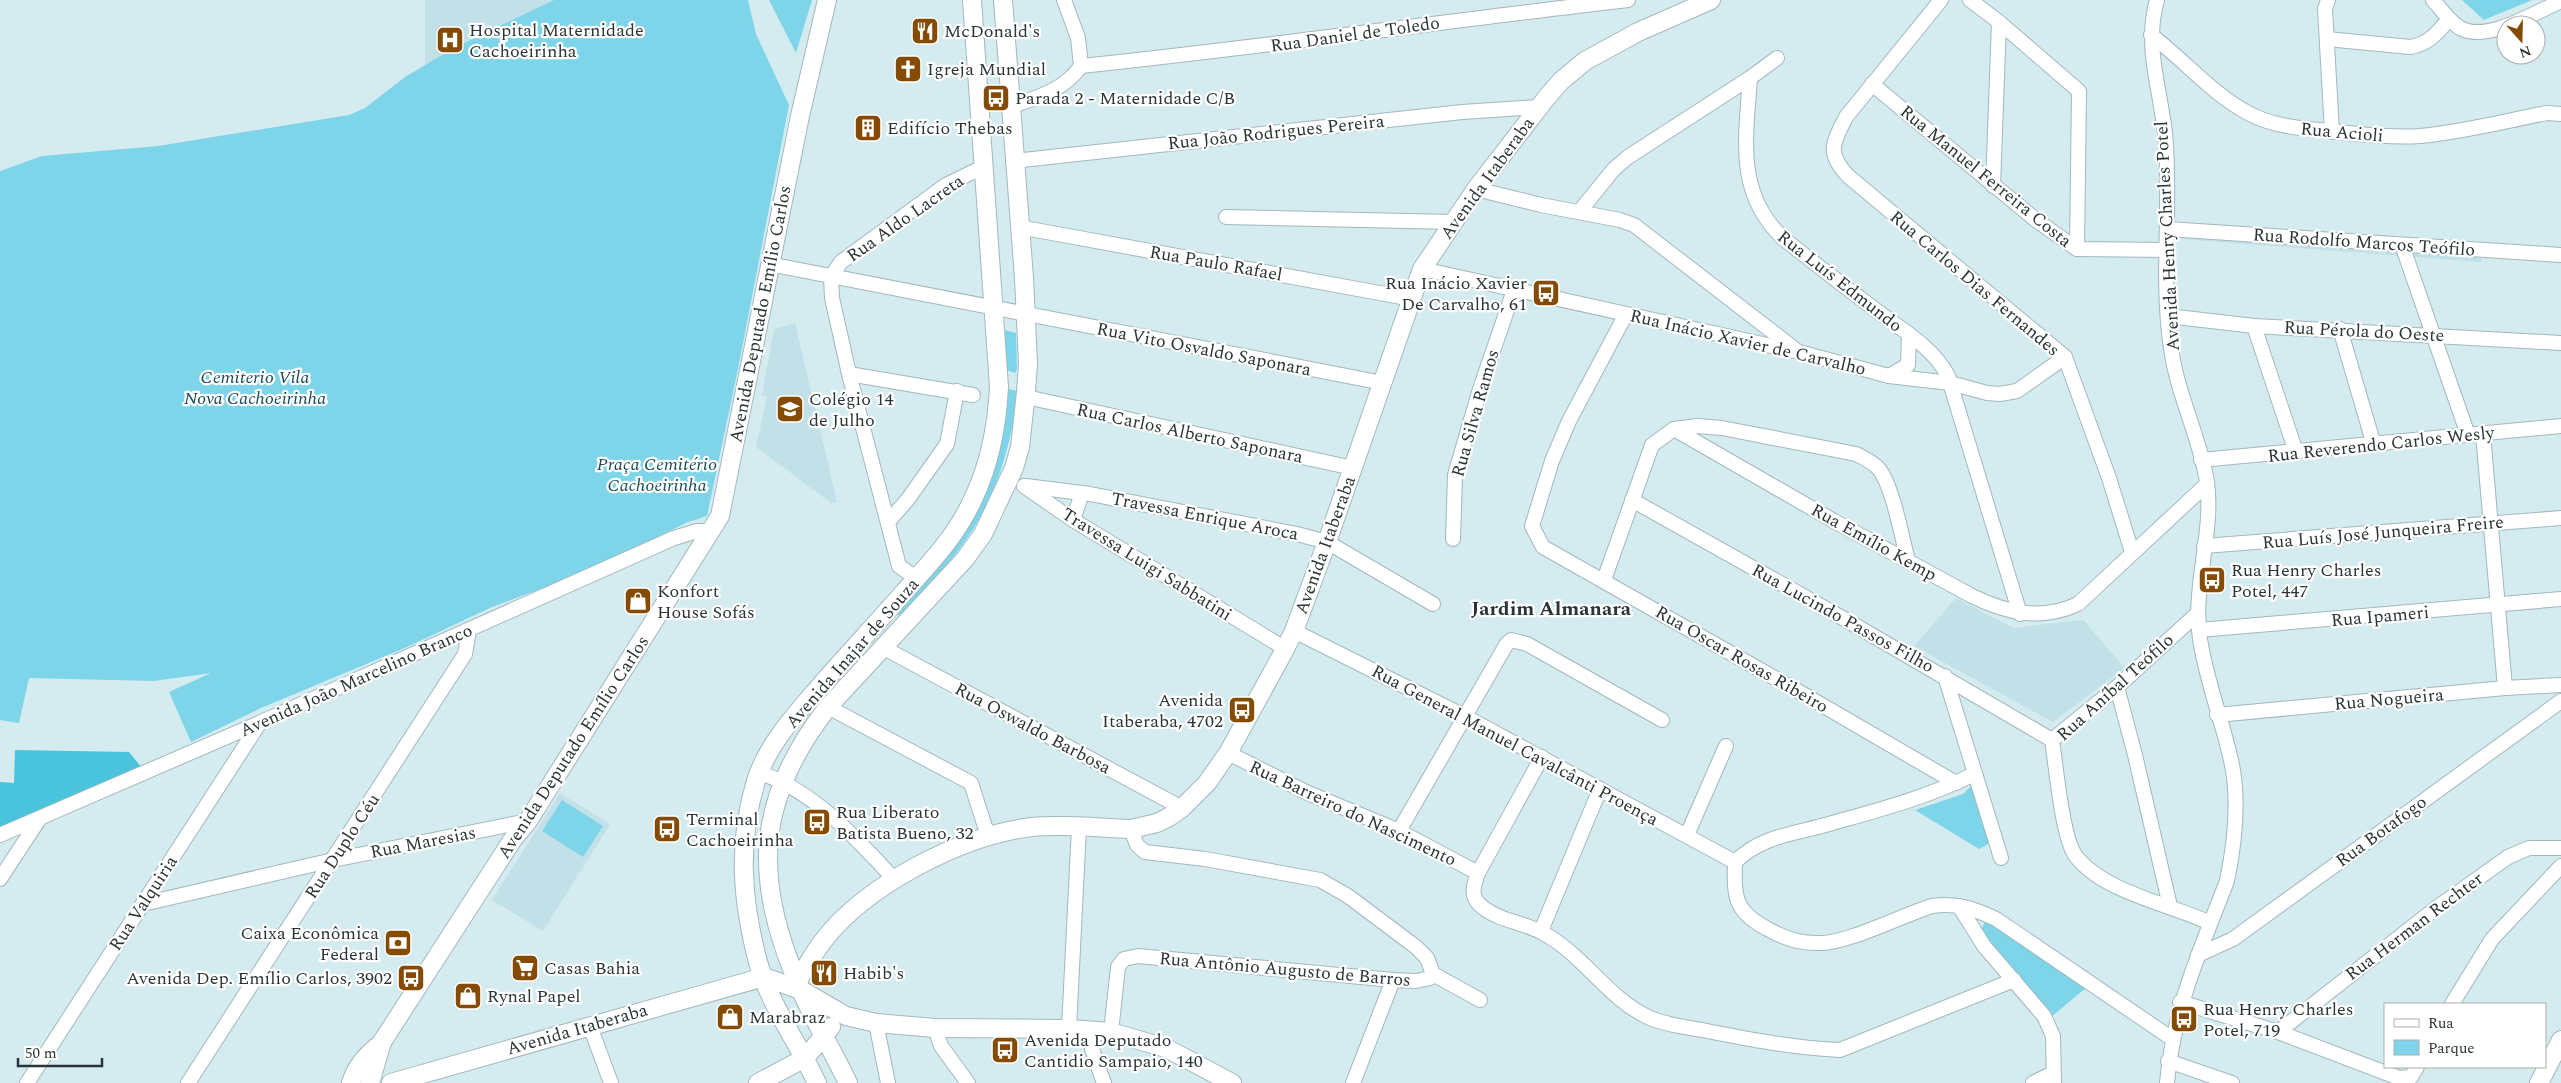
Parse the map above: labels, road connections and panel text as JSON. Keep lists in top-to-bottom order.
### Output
{
  "streets": {
    "main road": ["Avenida Itaberaba", "Avenida Deputado Emílio Carlos", "Avenida Inajar de Souza"],
    "street": [
      "Rua Daniel de Toledo",
      "Rua João Rodrigues Pereira",
      "Rua Acioli",
      "Rua Manuel Ferreira Costa",
      "Rua Aldo Lacreta",
      "Avenida Henry Charles Potel",
      "Rua Rodolfo Marcos Teófilo",
      "Rua Paulo Rafael",
      "Rua Luís Edmundo",
      "Rua Carlos Dias Fernandes",
      "Rua Pérola do Oeste",
      "Rua Inácio Xavier de Carvalho",
      "Rua Vito Osvaldo Saponara",
      "Rua Silva Ramos",
      "Rua Carlos Alberto Saponara",
      "Rua Reverendo Carlos Wesly",
      "Travessa Enrique Aroca",
      "Rua Luís José Junqueira Freire",
      "Rua Emílio Kemp",
      "Travessa Luigi Sabbatini",
      "Rua Ipameri",
      "Rua Lucindo Passos Filho",
      "Rua Oscar Rosas Ribeiro",
      "Avenida João Marcelino Branco",
      "Rua Aníbal Teófilo",
      "Rua Nogueira",
      "Rua Oswaldo Barbosa",
      "Rua General Manuel Cavalcânti Proença",
      "Rua Barreiro do Nascimento",
      "Rua Botafogo",
      "Rua Maresias",
      "Rua Duplo Céu",
      "Rua Valquiria",
      "Rua Herman Rechter",
      "Rua Antônio Augusto de Barros"
    ]
  },
  "crossings": [
    ["Rua João Rodrigues Pereira", "Avenida Itaberaba"],
    ["Rua João Rodrigues Pereira", "Avenida Inajar de Souza"],
    ["Rua Acioli", "Avenida Henry Charles Potel"],
    ["Rua Manuel Ferreira Costa", "Avenida Henry Charles Potel"],
    ["Rua Manuel Ferreira Costa", "Rua Carlos Dias Fernandes"],
    ["Avenida Itaberaba", "Rua Paulo Rafael"],
    ["Avenida Itaberaba", "Rua Inácio Xavier de Carvalho"],
    ["Avenida Itaberaba", "Rua Vito Osvaldo Saponara"],
    ["Avenida Itaberaba", "Rua Carlos Alberto Saponara"],
    ["Avenida Itaberaba", "Travessa Enrique Aroca"],
    ["Avenida Itaberaba", "Travessa Luigi Sabbatini"],
    ["Avenida Itaberaba", "Avenida Inajar de Souza"],
    ["Avenida Itaberaba", "Rua Oswaldo Barbosa"],
    ["Avenida Itaberaba", "Rua General Manuel Cavalcânti Proença"],
    ["Avenida Itaberaba", "Rua Barreiro do Nascimento"],
    ["Avenida Itaberaba", "Rua Antônio Augusto de Barros"],
    ["Rua Aldo Lacreta", "Avenida Inajar de Souza"],
    ["Avenida Henry Charles Potel", "Rua Rodolfo Marcos Teófilo"],
    ["Avenida Henry Charles Potel", "Rua Pérola do Oeste"],
    ["Avenida Henry Charles Potel", "Rua Reverendo Carlos Wesly"],
    ["Avenida Henry Charles Potel", "Rua Luís José Junqueira Freire"],
    ["Avenida Henry Charles Potel", "Rua Emílio Kemp"],
    ["Avenida Henry Charles Potel", "Rua Ipameri"],
    ["Avenida Henry Charles Potel", "Rua Aníbal Teófilo"],
    ["Avenida Henry Charles Potel", "Rua Nogueira"],
    ["Avenida Henry Charles Potel", "Rua Botafogo"],
    ["Rua Paulo Rafael", "Avenida Inajar de Souza"],
    ["Rua Luís Edmundo", "Rua Inácio Xavier de Carvalho"],
    ["Rua Luís Edmundo", "Rua Emílio Kemp"],
    ["Rua Carlos Dias Fernandes", "Rua Inácio Xavier de Carvalho"],
    ["Rua Carlos Dias Fernandes", "Rua Emílio Kemp"],
    ["Avenida Deputado Emílio Carlos", "Avenida João Marcelino Branco"],
    ["Avenida Deputado Emílio Carlos", "Rua Maresias"],
    ["Rua Inácio Xavier de Carvalho", "Rua Silva Ramos"],
    ["Rua Inácio Xavier de Carvalho", "Rua Oscar Rosas Ribeiro"],
    ["Rua Vito Osvaldo Saponara", "Avenida Inajar de Souza"],
    ["Rua Carlos Alberto Saponara", "Avenida Inajar de Souza"],
    ["Travessa Enrique Aroca", "Travessa Luigi Sabbatini"],
    ["Travessa Enrique Aroca", "Avenida Inajar de Souza"],
    ["Travessa Luigi Sabbatini", "Avenida Inajar de Souza"],
    ["Rua Lucindo Passos Filho", "Rua Aníbal Teófilo"],
    ["Avenida Inajar de Souza", "Rua Oswaldo Barbosa"],
    ["Avenida João Marcelino Branco", "Rua Duplo Céu"],
    ["Avenida João Marcelino Branco", "Rua Valquiria"],
    ["Rua Maresias", "Rua Duplo Céu"],
    ["Rua Maresias", "Rua Valquiria"]
  ],
  "districts": ["Jardim Almanara"],
  "parks": ["Cemiterio Vila Nova Cachoeirinha", "Praça Cemitério Cachoeirinha"],
  "places": {
    "restaurant": ["McDonald's", "Habib's"],
    "hospital": ["Hospital Maternidade Cachoeirinha"],
    "church": ["Igreja Mundial"],
    "bus stop": [
      "Parada 2 - Maternidade C/B",
      "Rua Inácio Xavier De Carvalho, 61",
      "Rua Henry Charles Potel, 447",
      "Avenida Itaberaba, 4702",
      "Rua Liberato Batista Bueno, 32",
      "Terminal Cachoeirinha",
      "Avenida Dep. Emílio Carlos, 3902",
      "Rua Henry Charles Potel, 719",
      "Avenida Deputado Cantidio Sampaio, 140"
    ],
    "building": ["Edifício Thebas"],
    "school or university": ["Colégio 14 de Julho"],
    "shop": ["Konfort House Sofás", "Rynal Papel", "Marabraz"],
    "bank": ["Caixa Econômica Federal"],
    "supermarket": ["Casas Bahia"]
  },
  "legend": ["Rua", "Parque"],
  "scale_bar": "50 m",
  "north": "bottom"
}
